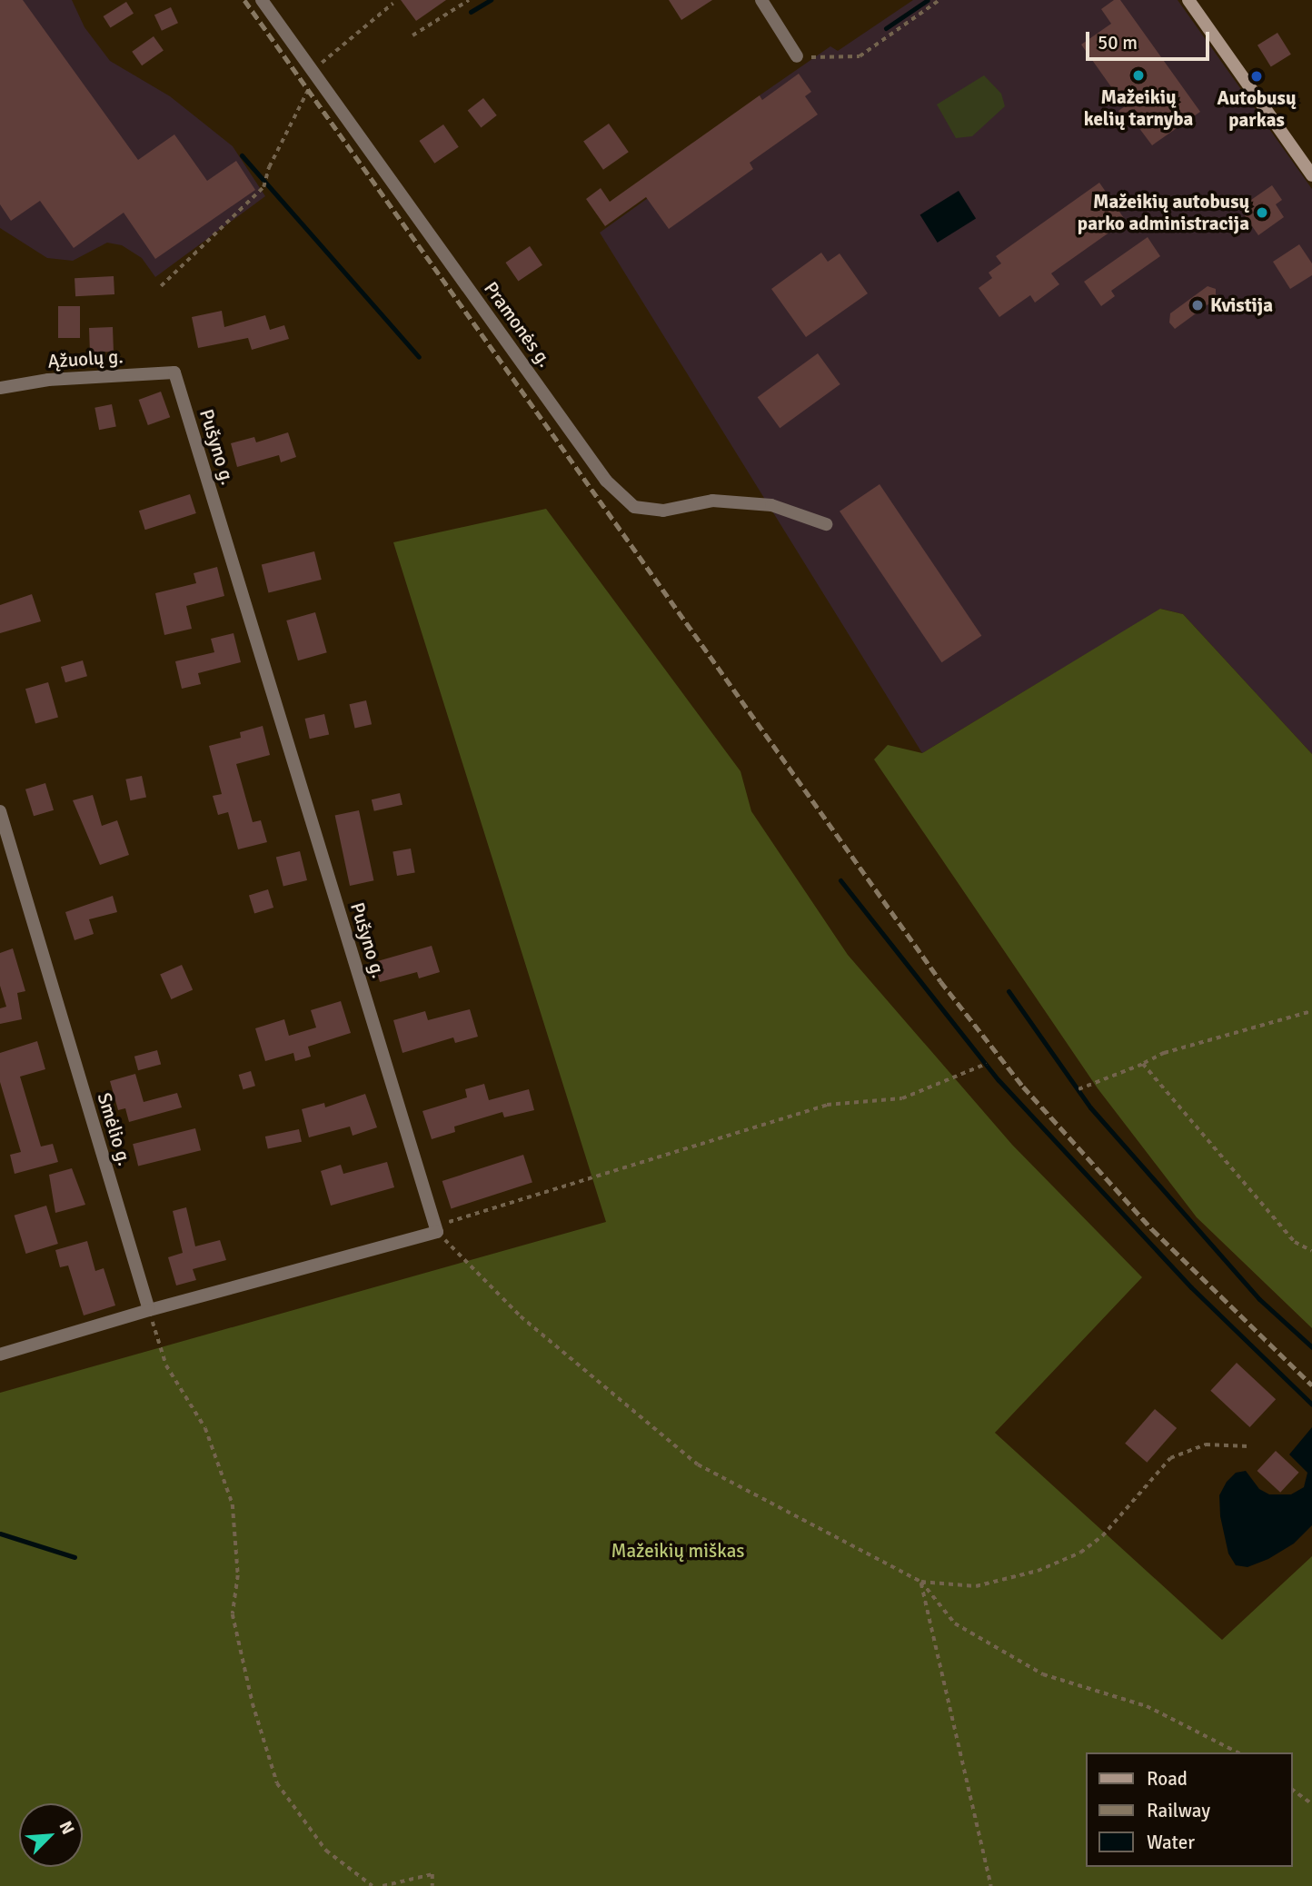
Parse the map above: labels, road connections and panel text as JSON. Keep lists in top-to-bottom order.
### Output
{
  "streets": {
    "street": [
      "Pramonės g.",
      "Ąžuolų g.",
      "Pušyno g.",
      "Smėlio g."
    ]
  },
  "crossings": [
    ["Ąžuolų g.", "Pušyno g."]
  ],
  "parks": ["Mažeikių miškas"],
  "places": [
    "Mažeikių kelių tarnyba",
    "Autobusų parkas",
    "Mažeikių autobusų parko administracija",
    "Kvistija"
  ],
  "legend": ["Road", "Railway", "Water"],
  "scale_bar": "50 m",
  "north": "top right"
}
